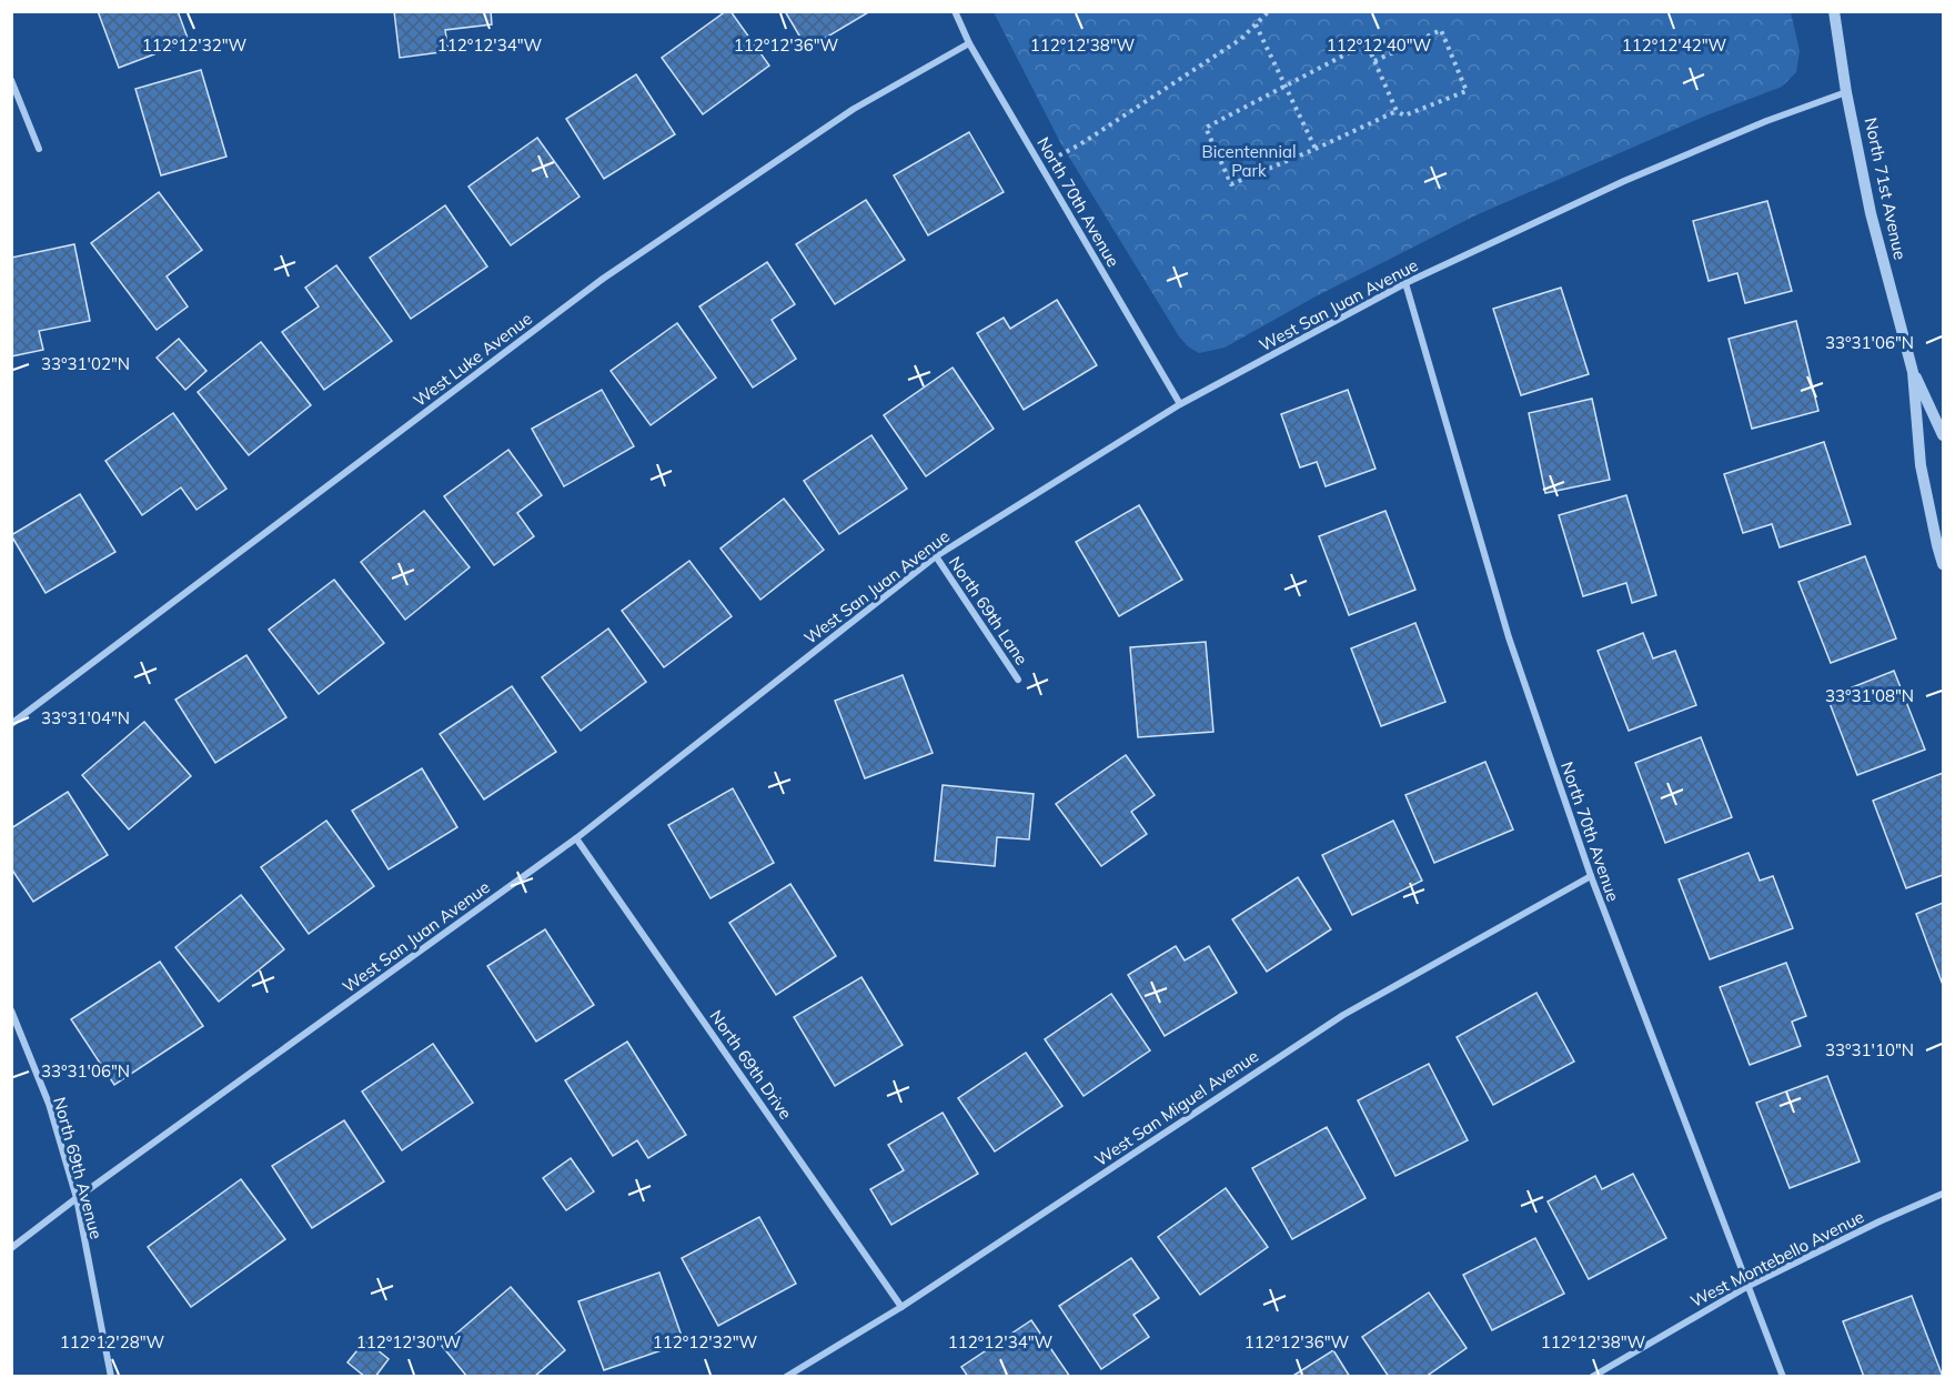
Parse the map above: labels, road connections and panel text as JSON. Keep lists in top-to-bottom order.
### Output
{
  "streets": {
    "street": [
      "North 71st Avenue",
      "North 70th Avenue",
      "West San Juan Avenue",
      "West Luke Avenue",
      "North 69th Lane",
      "North 69th Drive",
      "West San Miguel Avenue",
      "North 69th Avenue",
      "West Montebello Avenue"
    ]
  },
  "crossings": [
    ["North 71st Avenue", "West San Juan Avenue"],
    ["North 70th Avenue", "West San Juan Avenue"],
    ["North 70th Avenue", "West Luke Avenue"],
    ["North 70th Avenue", "West San Miguel Avenue"],
    ["North 70th Avenue", "West Montebello Avenue"],
    ["West San Juan Avenue", "North 69th Lane"],
    ["West San Juan Avenue", "North 69th Drive"],
    ["West San Juan Avenue", "North 69th Avenue"],
    ["North 69th Drive", "West San Miguel Avenue"]
  ],
  "parks": ["Bicentennial Park"],
  "coordinates": [
    "112°12'32\"W",
    "112°12'34\"W",
    "112°12'36\"W",
    "112°12'38\"W",
    "112°12'40\"W",
    "112°12'42\"W",
    "33°31'06\"N",
    "33°31'02\"N",
    "33°31'08\"N",
    "33°31'04\"N",
    "33°31'10\"N",
    "112°12'28\"W",
    "112°12'30\"W"
  ]
}
